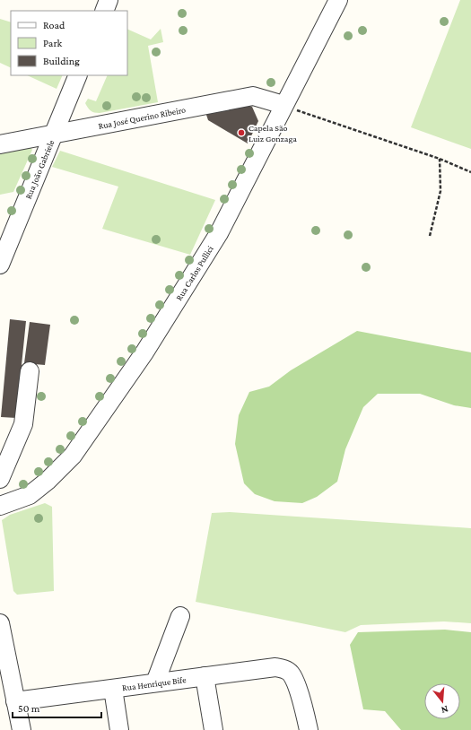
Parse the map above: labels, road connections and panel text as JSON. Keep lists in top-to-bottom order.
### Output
{
  "streets": {
    "street": [
      "Rua José Querino Ribeiro",
      "Rua João Gabriele",
      "Rua Carlos Pullici",
      "Rua Henrique Bife"
    ]
  },
  "crossings": [
    ["Rua José Querino Ribeiro", "Rua João Gabriele"],
    ["Rua José Querino Ribeiro", "Rua Carlos Pullici"]
  ],
  "places": ["Capela São Luiz Gonzaga"],
  "legend": ["Road", "Park", "Building"],
  "scale_bar": "50 m",
  "north": "bottom"
}
